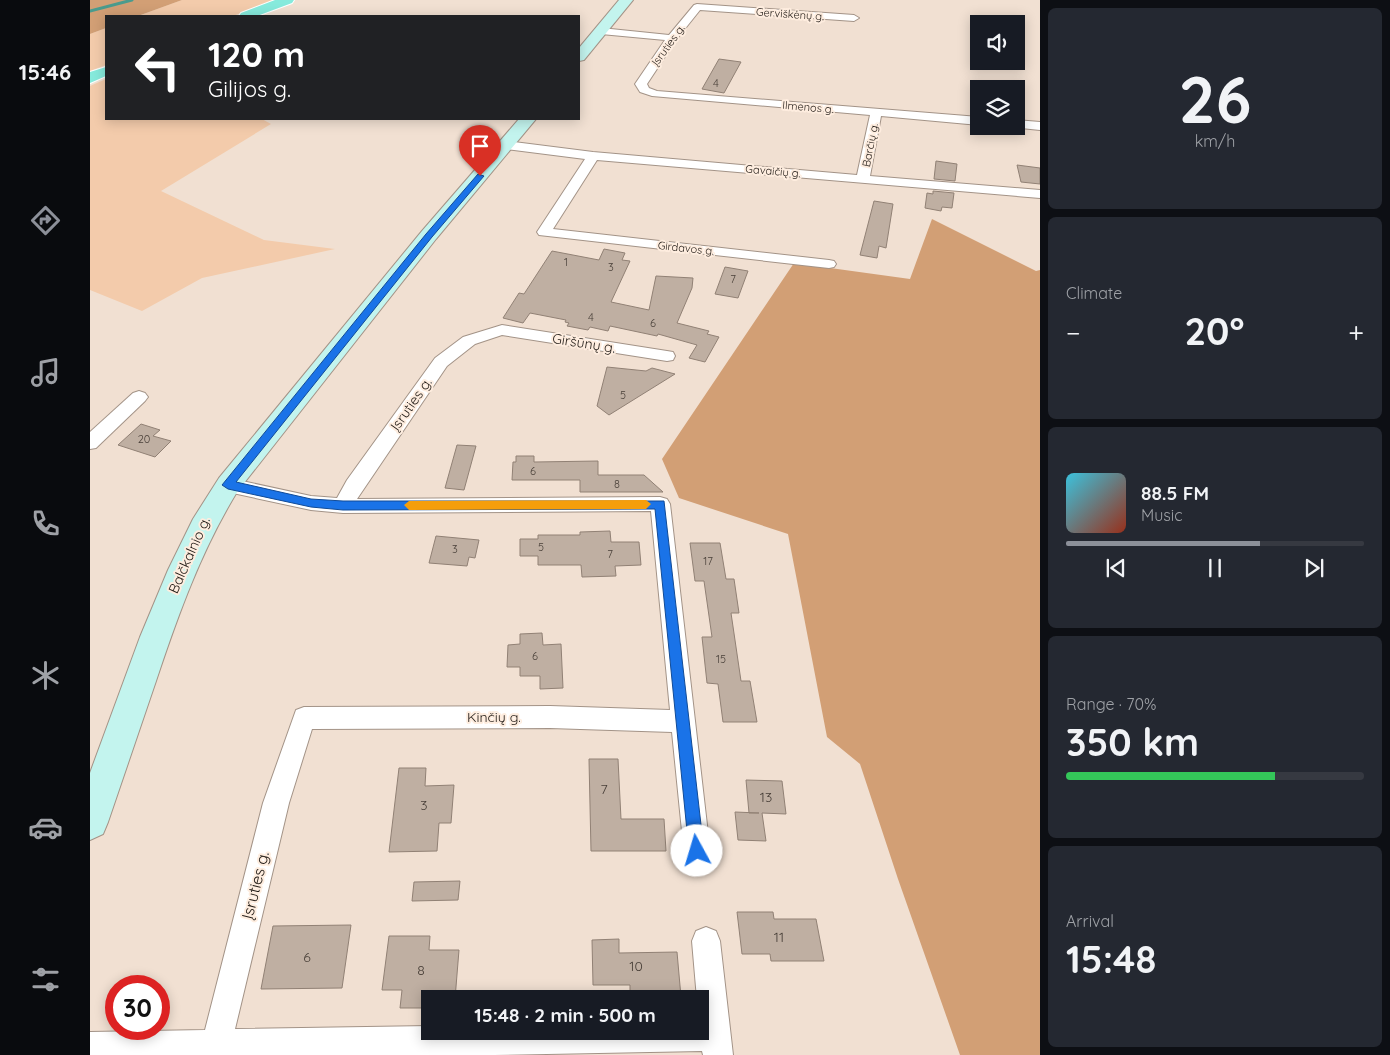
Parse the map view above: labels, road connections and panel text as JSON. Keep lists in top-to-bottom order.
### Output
{
  "streets": {
    "street": [
      "Gerviškėnų g.",
      "Įsruties g.",
      "Ilmenos g.",
      "Barčių g.",
      "Gavaičių g.",
      "Girdavos g.",
      "Giršūnų g.",
      "Balčkalnio g.",
      "Kinčių g."
    ]
  },
  "crossings": [
    ["Gerviškėnų g.", "Įsruties g."],
    ["Įsruties g.", "Ilmenos g."],
    ["Įsruties g.", "Giršūnų g."],
    ["Įsruties g.", "Kinčių g."],
    ["Ilmenos g.", "Barčių g."],
    ["Barčių g.", "Gavaičių g."],
    ["Gavaičių g.", "Girdavos g."],
    ["Gavaičių g.", "Balčkalnio g."]
  ],
  "house_numbers": [
    "4",
    "1",
    "3",
    "7",
    "4",
    "6",
    "5",
    "20",
    "6",
    "8",
    "5",
    "3",
    "7",
    "17",
    "6",
    "15",
    "7",
    "13",
    "3",
    "11",
    "6",
    "10",
    "8"
  ],
  "page": {
    "tabs": "15:46",
    "tile": [
      ["26", "km/h"],
      "Climate",
      ["Range · 70%", "350 km"],
      ["Arrival", "15:48"]
    ],
    "turn": ["120 m", "Gilijos g."],
    "heat": ["−", "20°", "+"],
    "song": ["88.5 FM", "Music"],
    "limit": "30",
    "trip": "15:48 · 2 min · 500 m"
  }
}
